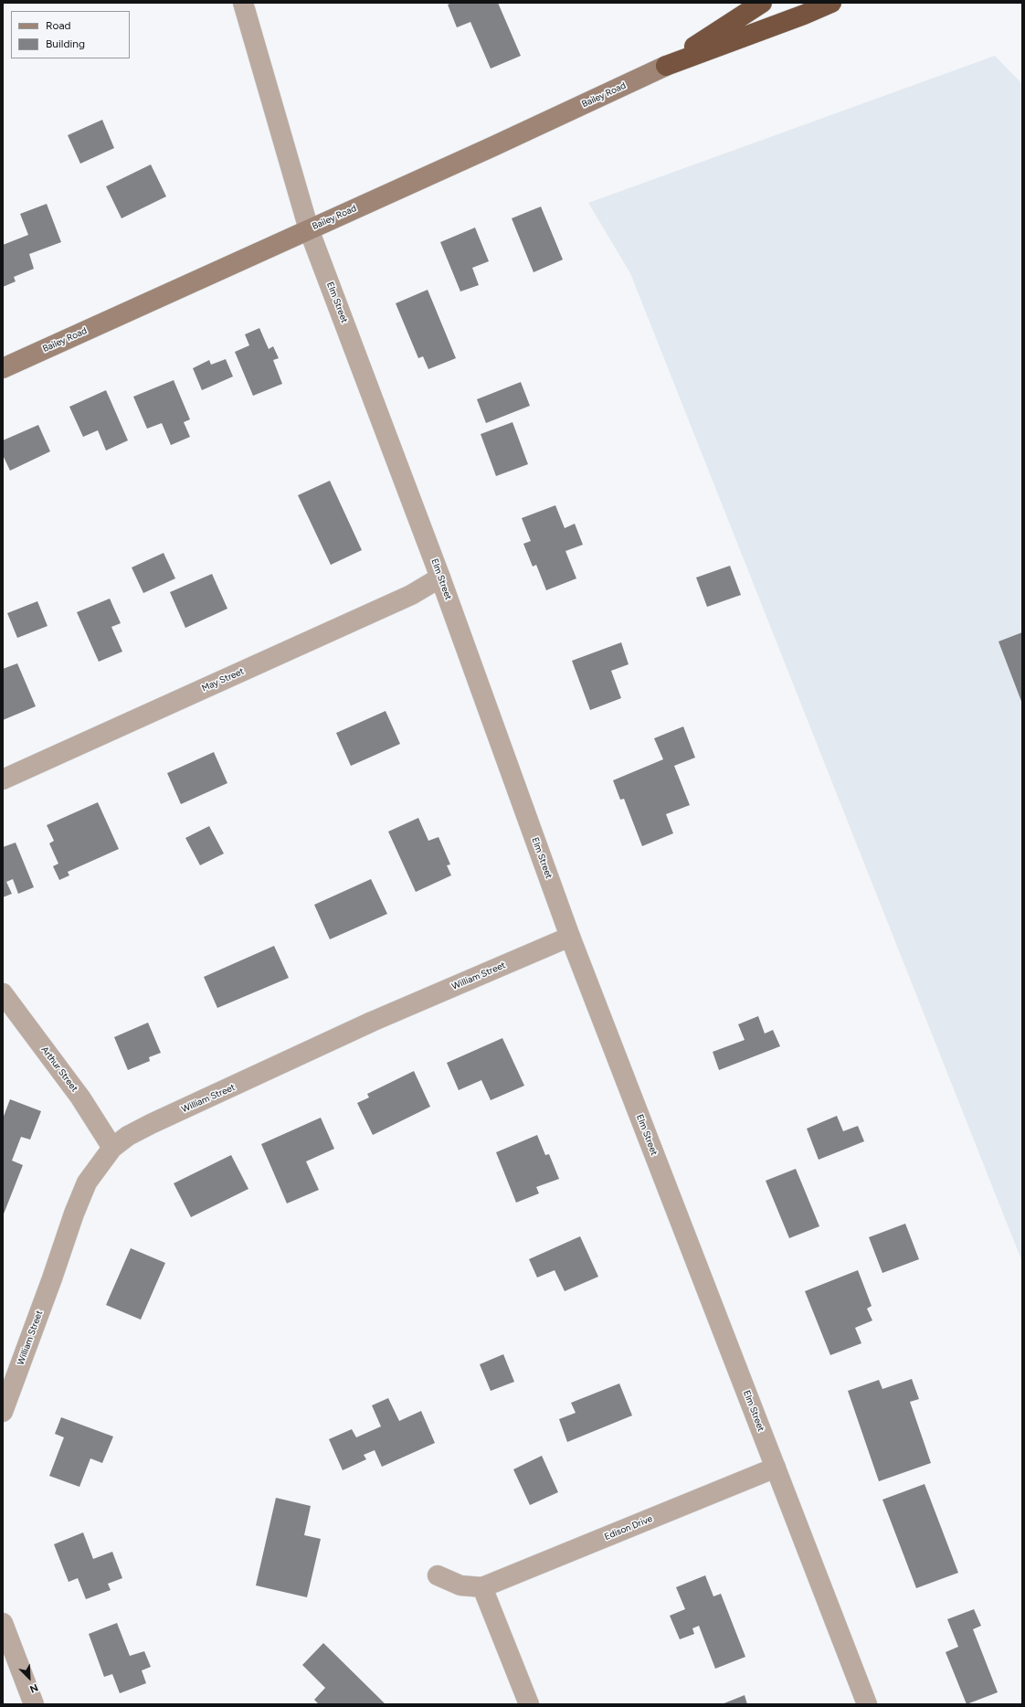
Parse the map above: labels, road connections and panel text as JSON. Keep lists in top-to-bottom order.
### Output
{
  "streets": {
    "main road": ["Bailey Road"],
    "street": [
      "Elm Street",
      "May Street",
      "William Street",
      "Arthur Street",
      "Edison Drive"
    ]
  },
  "crossings": [
    ["Bailey Road", "Elm Street"],
    ["Elm Street", "May Street"],
    ["Elm Street", "William Street"],
    ["Elm Street", "Edison Drive"],
    ["William Street", "Arthur Street"]
  ],
  "legend": ["Road", "Building"],
  "north": "bottom right"
}
